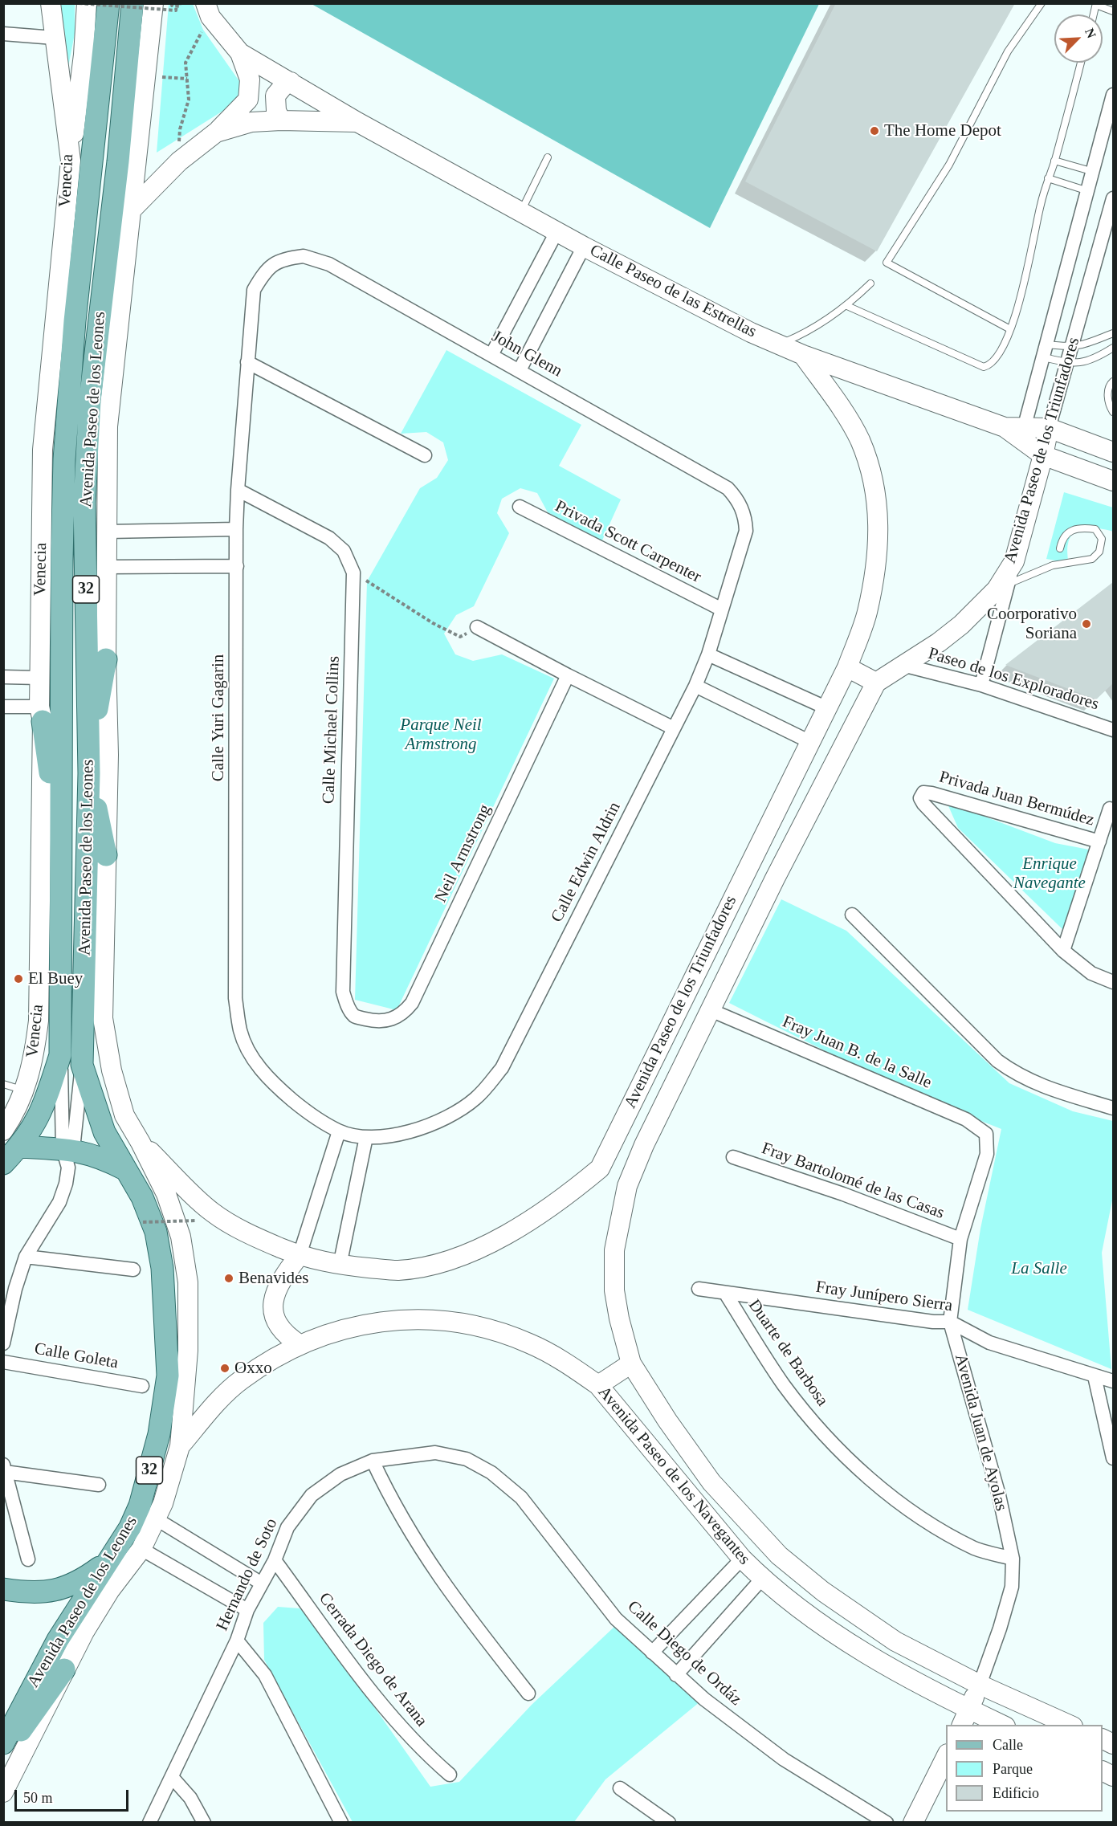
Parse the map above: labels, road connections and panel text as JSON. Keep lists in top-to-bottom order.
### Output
{
  "streets": {
    "main road": ["Avenida Paseo de los Leones", "32"],
    "street": [
      "Venecia",
      "Calle Paseo de las Estrellas",
      "John Glenn",
      "Avenida Paseo de los Triunfadores",
      "Privada Scott Carpenter",
      "Paseo de los Exploradores",
      "Calle Yuri Gagarin",
      "Calle Michael Collins",
      "Privada Juan Bermúdez",
      "Neil Armstrong",
      "Calle Edwin Aldrin",
      "Fray Juan B. de la Salle",
      "Fray Bartolomé de las Casas",
      "Fray Junípero Sierra",
      "Duarte de Barbosa",
      "Calle Goleta",
      "Avenida Juan de Ayolas",
      "Avenida Paseo de los Navegantes",
      "Hernando de Soto",
      "Calle Diego de Ordáz",
      "Cerrada Diego de Arana"
    ]
  },
  "crossings": [
    ["Calle Paseo de las Estrellas", "Avenida Paseo de los Triunfadores"],
    ["John Glenn", "Calle Yuri Gagarin"],
    ["John Glenn", "Calle Edwin Aldrin"],
    ["Avenida Paseo de los Triunfadores", "Paseo de los Exploradores"],
    ["Avenida Paseo de los Triunfadores", "Fray Juan B. de la Salle"],
    ["Avenida Paseo de los Triunfadores", "Avenida Paseo de los Navegantes"],
    ["Privada Scott Carpenter", "Calle Edwin Aldrin"],
    ["Calle Yuri Gagarin", "Calle Michael Collins"],
    ["Calle Yuri Gagarin", "Calle Edwin Aldrin"],
    ["Calle Michael Collins", "Neil Armstrong"],
    ["Fray Juan B. de la Salle", "Avenida Juan de Ayolas"],
    ["Fray Bartolomé de las Casas", "Avenida Juan de Ayolas"],
    ["Fray Junípero Sierra", "Duarte de Barbosa"],
    ["Fray Junípero Sierra", "Avenida Juan de Ayolas"],
    ["Duarte de Barbosa", "Avenida Juan de Ayolas"],
    ["Avenida Juan de Ayolas", "Avenida Paseo de los Navegantes"],
    ["Hernando de Soto", "Calle Diego de Ordáz"],
    ["Hernando de Soto", "Cerrada Diego de Arana"]
  ],
  "parks": ["Parque Neil Armstrong", "Enrique Navegante", "La Salle"],
  "places": [
    "The Home Depot",
    "Coorporativo Soriana",
    "El Buey",
    "Benavides",
    "Oxxo"
  ],
  "legend": ["Calle", "Parque", "Edificio"],
  "scale_bar": "50 m",
  "north": "top right"
}
